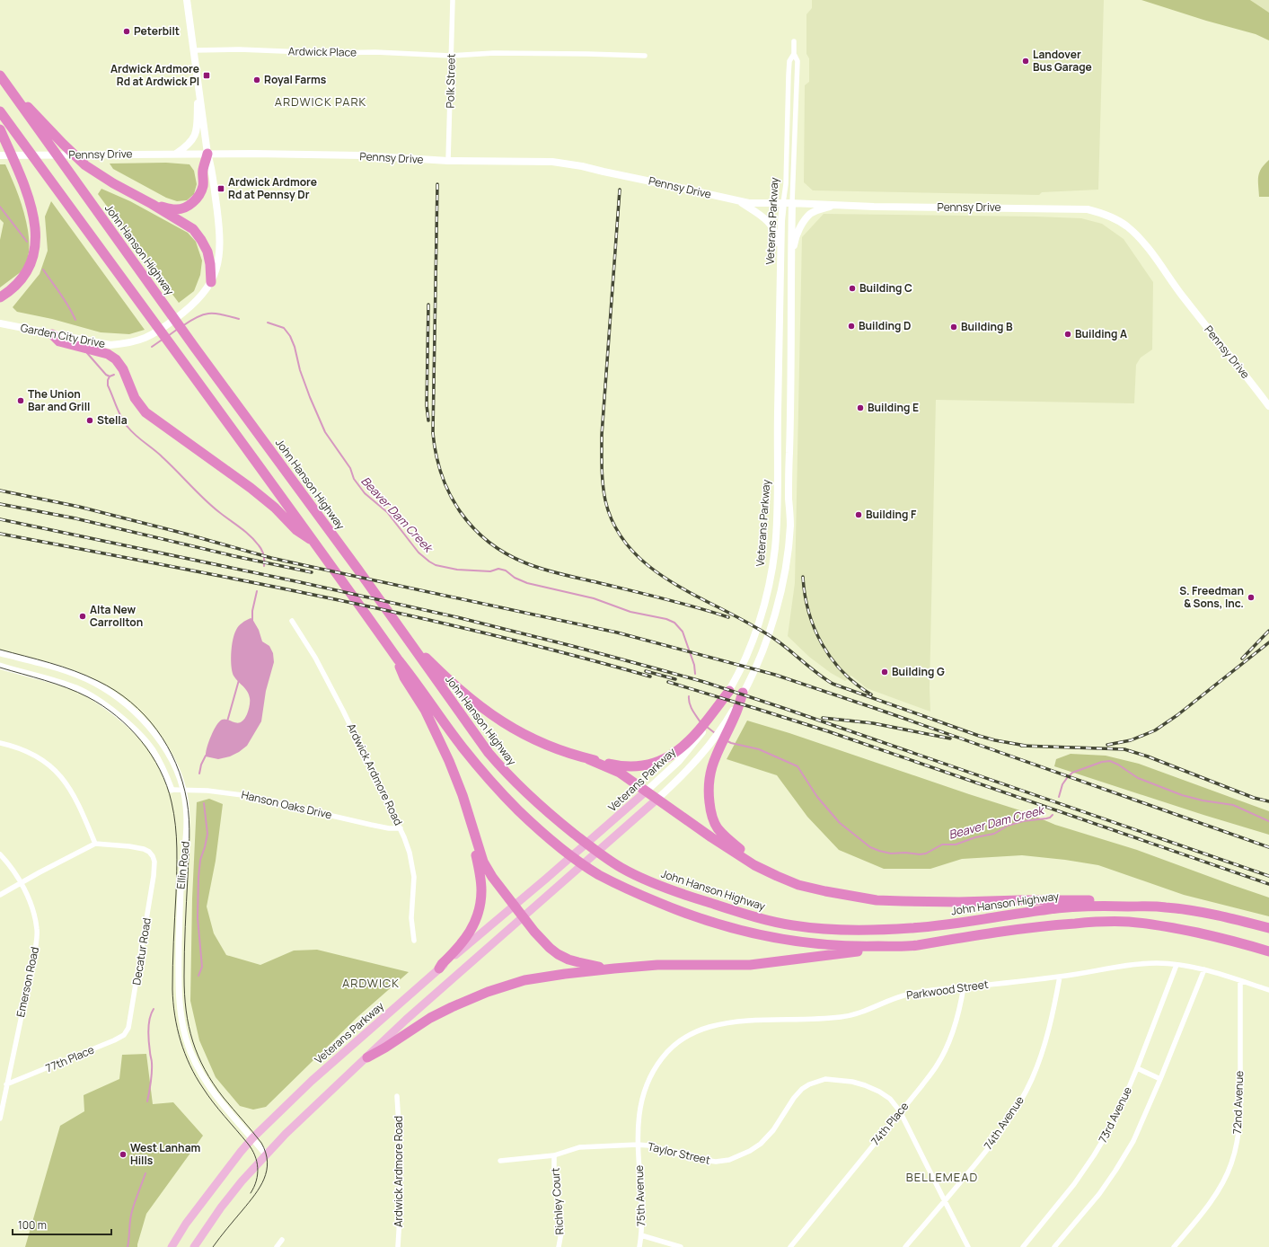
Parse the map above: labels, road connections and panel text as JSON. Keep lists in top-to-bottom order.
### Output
{
  "streets": {
    "highway": ["John Hanson Highway"],
    "main road": ["Pennsy Drive", "Veterans Parkway", "Garden City Drive"],
    "street": [
      "Ardwick Place",
      "Polk Street",
      "Ardwick Ardmore Road",
      "Hanson Oaks Drive",
      "Ellin Road",
      "Decatur Road",
      "Emerson Road",
      "Parkwood Street",
      "77th Place",
      "72nd Avenue",
      "73rd Avenue",
      "74th Avenue",
      "74th Place",
      "Taylor Street",
      "75th Avenue",
      "Richley Court"
    ]
  },
  "crossings": [
    ["Ardwick Place", "Polk Street"],
    ["Polk Street", "Pennsy Drive"],
    ["Pennsy Drive", "Veterans Parkway"],
    ["Veterans Parkway", "Ellin Road"],
    ["Ardwick Ardmore Road", "Hanson Oaks Drive"],
    ["Hanson Oaks Drive", "Ellin Road"],
    ["Decatur Road", "77th Place"],
    ["Emerson Road", "77th Place"],
    ["Parkwood Street", "72nd Avenue"],
    ["Parkwood Street", "73rd Avenue"],
    ["Parkwood Street", "74th Avenue"],
    ["Parkwood Street", "74th Place"],
    ["Parkwood Street", "Taylor Street"],
    ["Parkwood Street", "75th Avenue"],
    ["74th Avenue", "Taylor Street"],
    ["74th Place", "Taylor Street"],
    ["Taylor Street", "75th Avenue"],
    ["Taylor Street", "Richley Court"]
  ],
  "districts": ["ARDWICK PARK", "ARDWICK", "BELLEMEAD"],
  "water": ["Beaver Dam Creek"],
  "places": {
    "other": [
      "Peterbilt",
      "Landover Bus Garage",
      "Royal Farms",
      "Building C",
      "Building D",
      "Building B",
      "Building A",
      "The Union Bar and Grill",
      "Building E",
      "Stella",
      "Building F",
      "S. Freedman & Sons, Inc.",
      "Alta New Carrollton",
      "Building G",
      "West Lanham Hills"
    ],
    "transit": ["Ardwick Ardmore Rd at Ardwick Pl", "Ardwick Ardmore Rd at Pennsy Dr"]
  },
  "scale_bar": "100 m"
}
